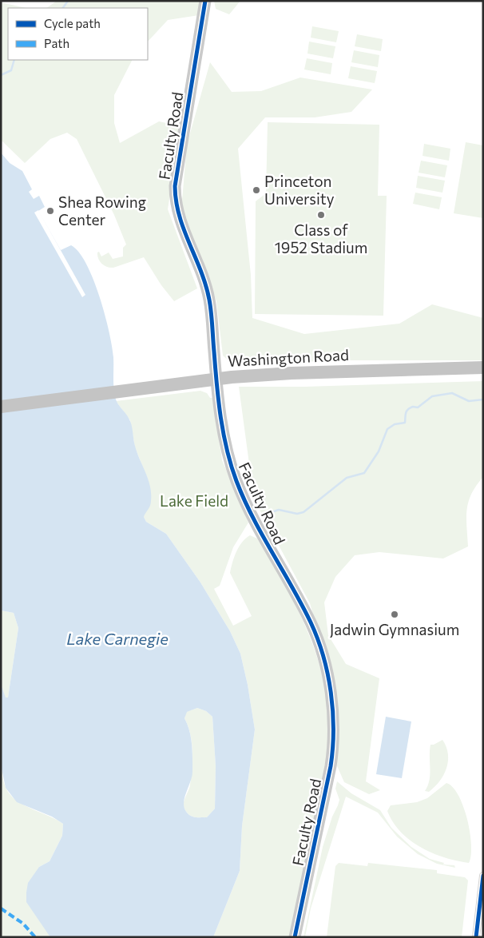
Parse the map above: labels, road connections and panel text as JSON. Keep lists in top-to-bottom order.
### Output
{
  "streets": {
    "main road": ["Washington Road"],
    "street": ["Faculty Road"]
  },
  "crossings": [
    ["Faculty Road", "Washington Road"]
  ],
  "water": ["Lake Carnegie"],
  "parks": ["Lake Field"],
  "places": [
    "Princeton University",
    "Shea Rowing Center",
    "Class of 1952 Stadium",
    "Jadwin Gymnasium"
  ],
  "legend": ["Cycle path", "Path"]
}
